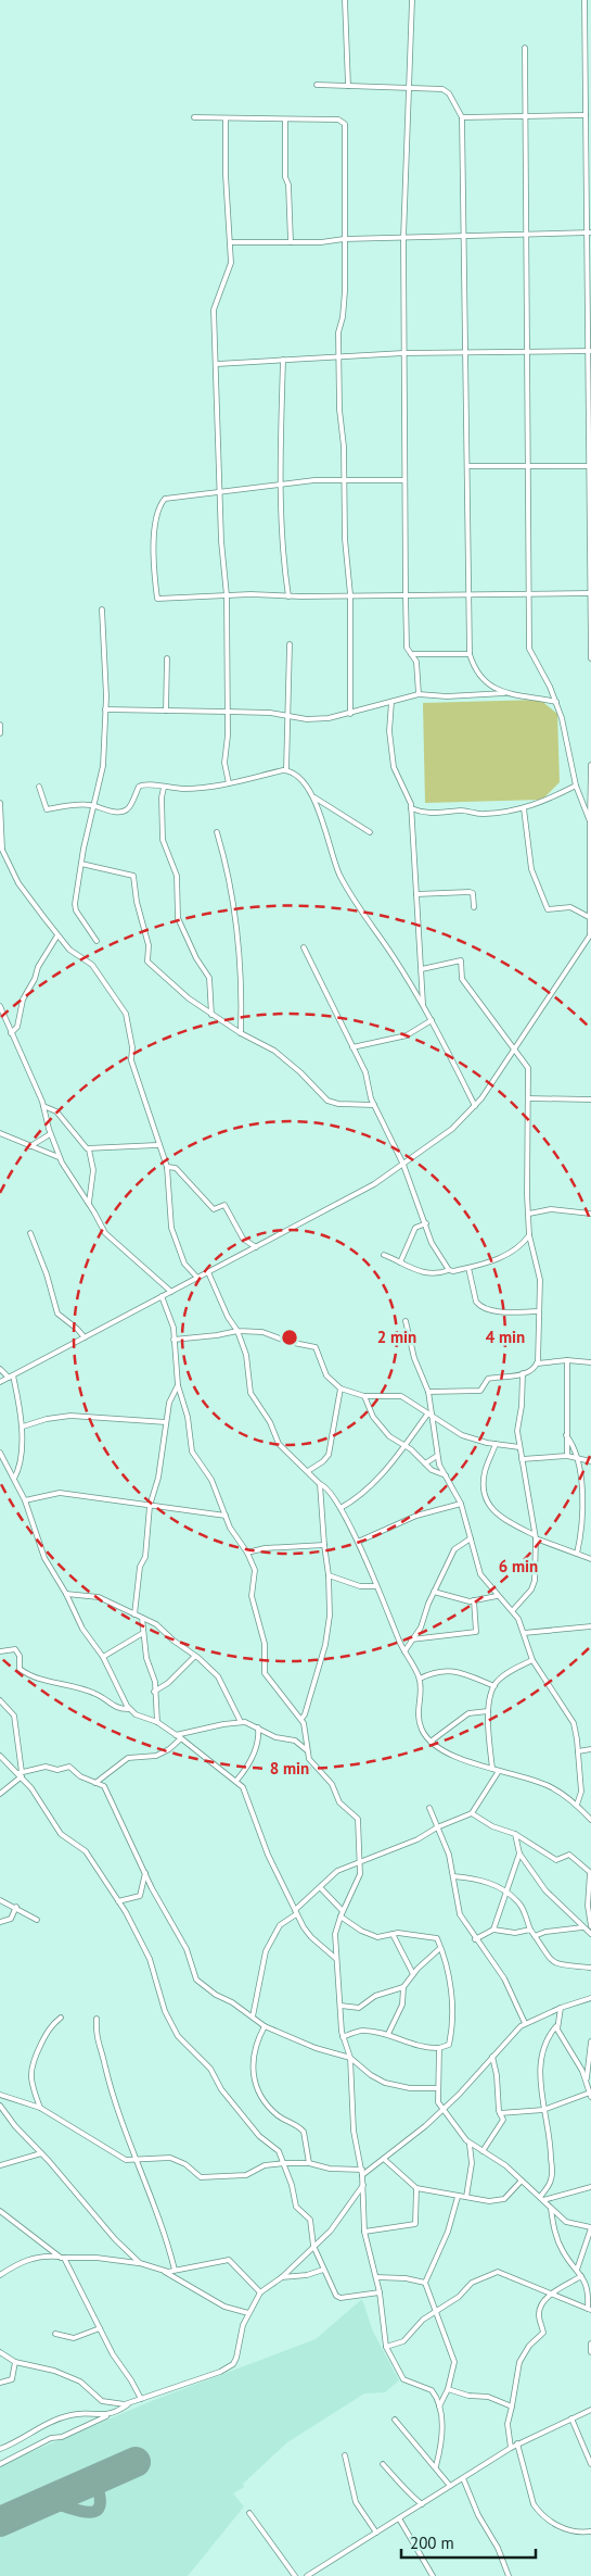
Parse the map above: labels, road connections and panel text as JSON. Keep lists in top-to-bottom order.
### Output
{
  "scale_bar": "200 m",
  "rings": [
    "2 min",
    "4 min",
    "6 min",
    "8 min"
  ]
}
